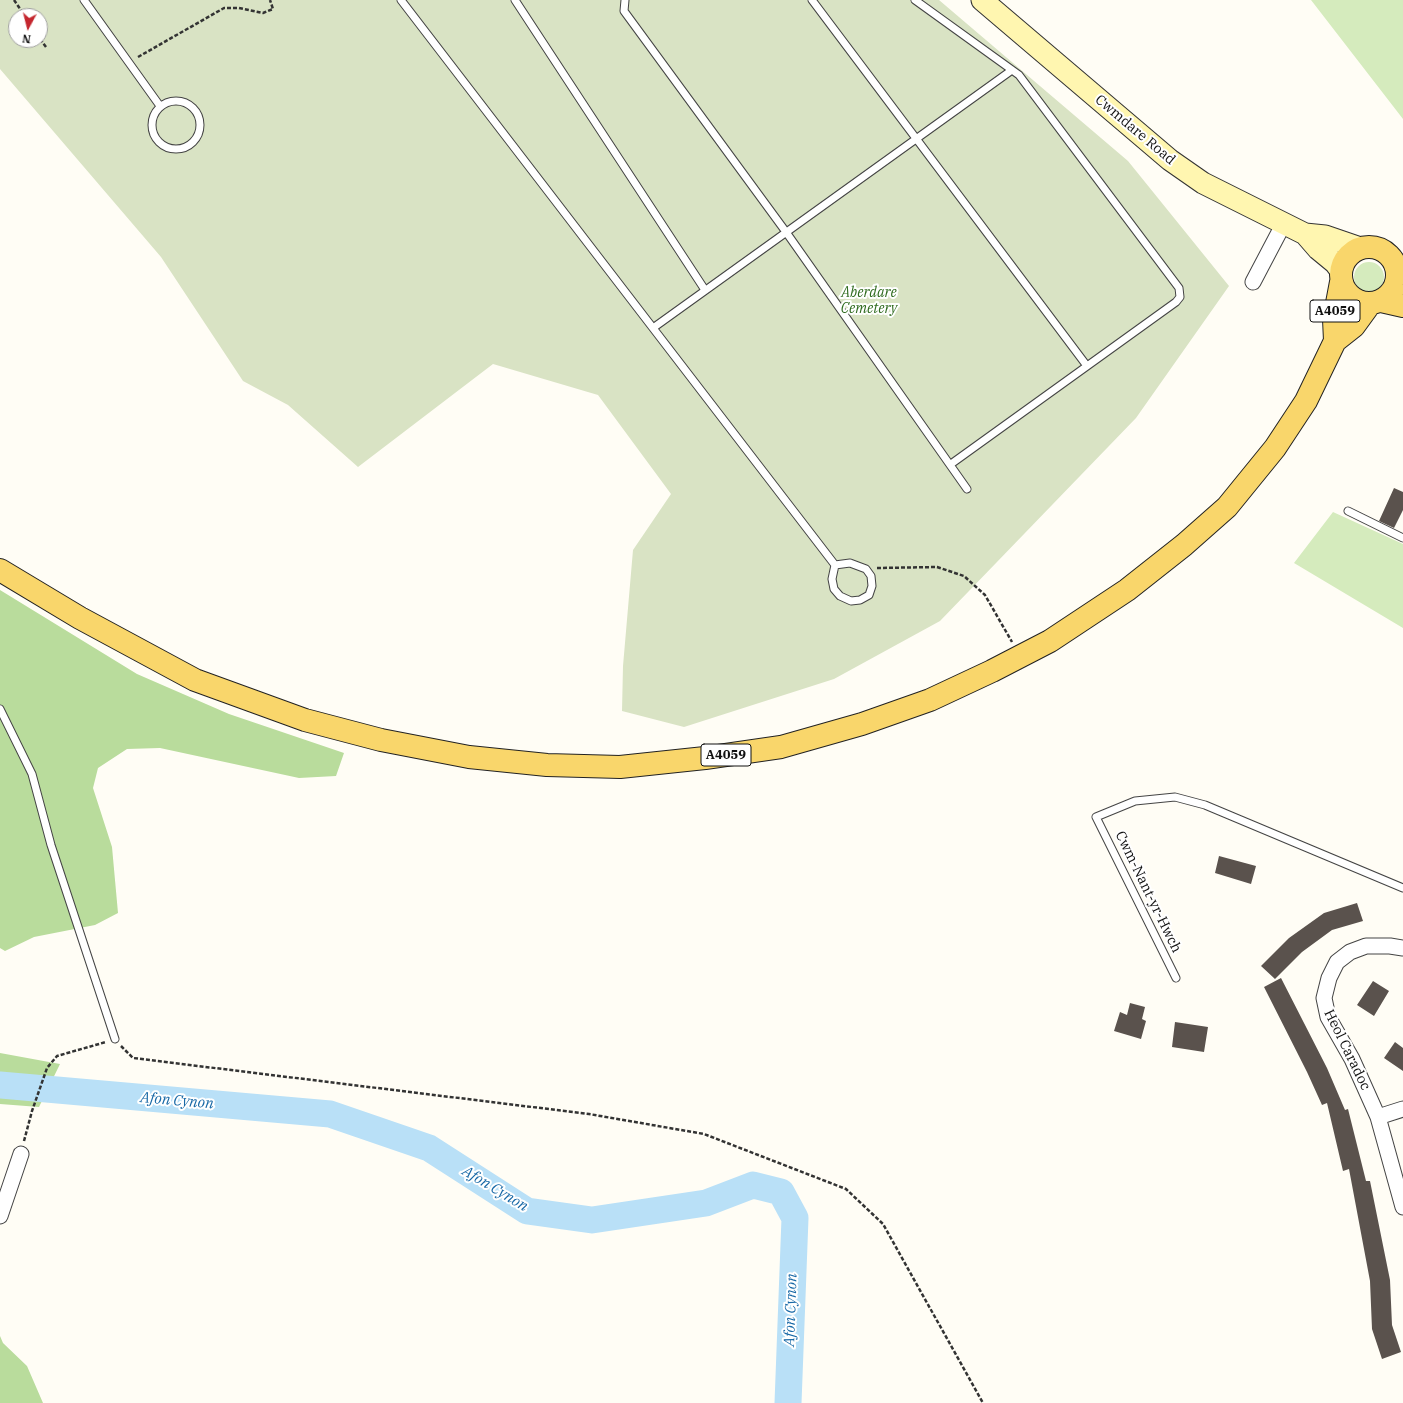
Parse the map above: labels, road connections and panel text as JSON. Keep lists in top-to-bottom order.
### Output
{
  "streets": {
    "main road": ["Cwmdare Road", "A4059"],
    "street": ["Heol Caradoc"],
    "lane": ["Cwm-Nant-yr-Hwch"]
  },
  "crossings": [
    ["Cwmdare Road", "A4059"]
  ],
  "water": ["Afon Cynon"],
  "parks": ["Aberdare Cemetery"],
  "north": "bottom"
}
